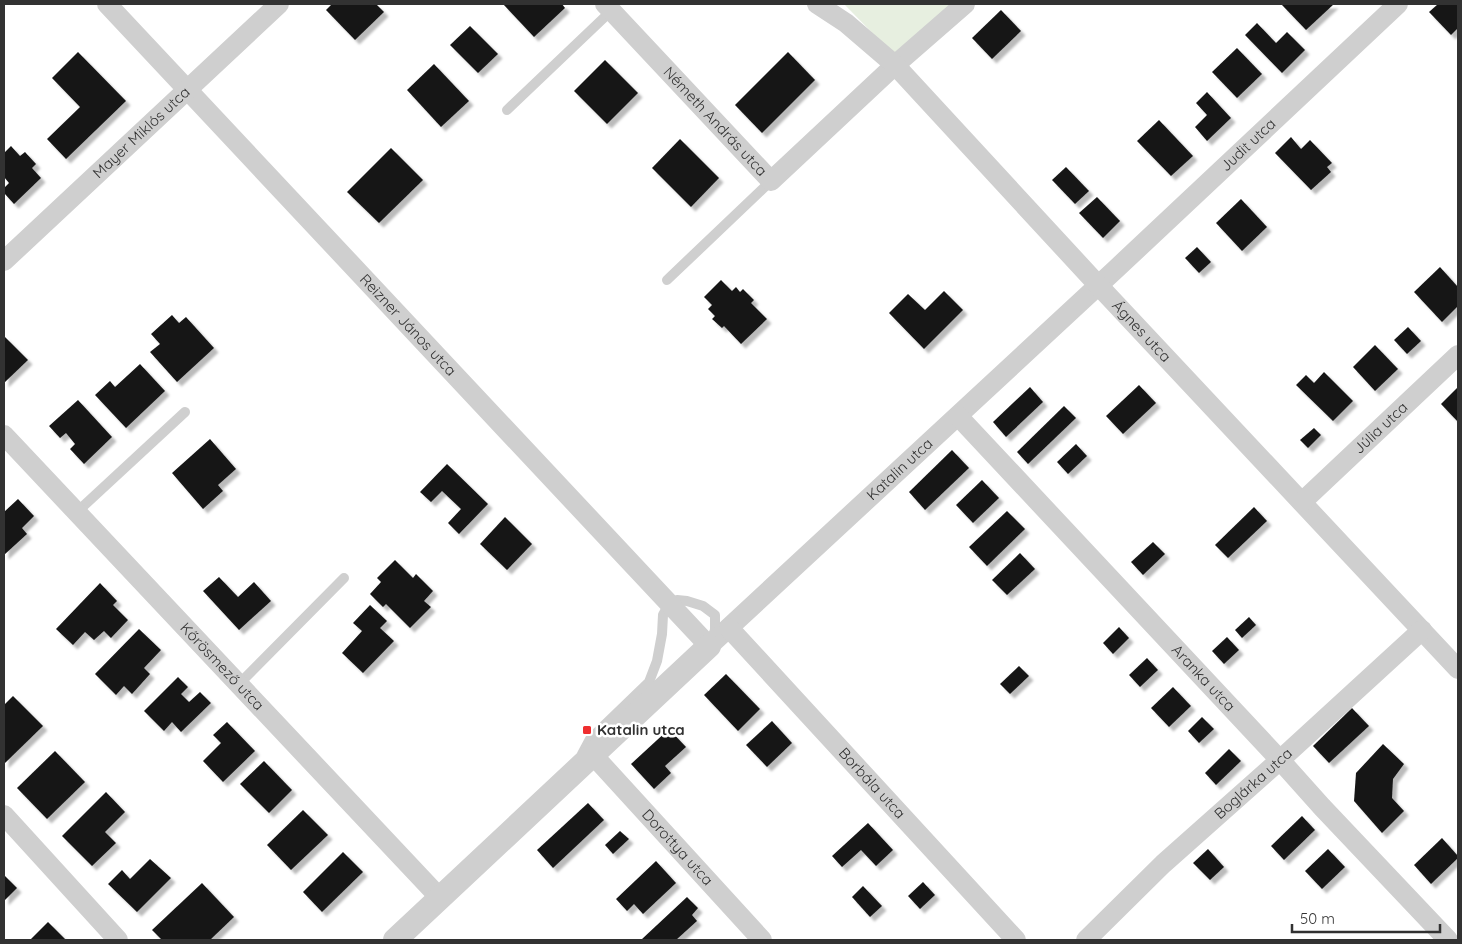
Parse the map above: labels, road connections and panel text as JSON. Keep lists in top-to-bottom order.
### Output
{
  "streets": {
    "street": [
      "Németh András utca",
      "Mayer Miklós utca",
      "Judit utca",
      "Reizner János utca",
      "Ágnes utca",
      "Júlia utca",
      "Katalin utca",
      "Kőrösmező utca",
      "Aranka utca",
      "Borbála utca",
      "Boglárka utca",
      "Dorottya utca"
    ]
  },
  "crossings": [
    ["Németh András utca", "Ágnes utca"],
    ["Mayer Miklós utca", "Reizner János utca"],
    ["Judit utca", "Ágnes utca"],
    ["Judit utca", "Katalin utca"],
    ["Reizner János utca", "Katalin utca"],
    ["Ágnes utca", "Júlia utca"],
    ["Ágnes utca", "Katalin utca"],
    ["Ágnes utca", "Boglárka utca"],
    ["Katalin utca", "Kőrösmező utca"],
    ["Katalin utca", "Aranka utca"],
    ["Katalin utca", "Borbála utca"],
    ["Katalin utca", "Dorottya utca"],
    ["Aranka utca", "Boglárka utca"]
  ],
  "places": {
    "transit": ["Katalin utca"]
  },
  "scale_bar": "50 m"
}
